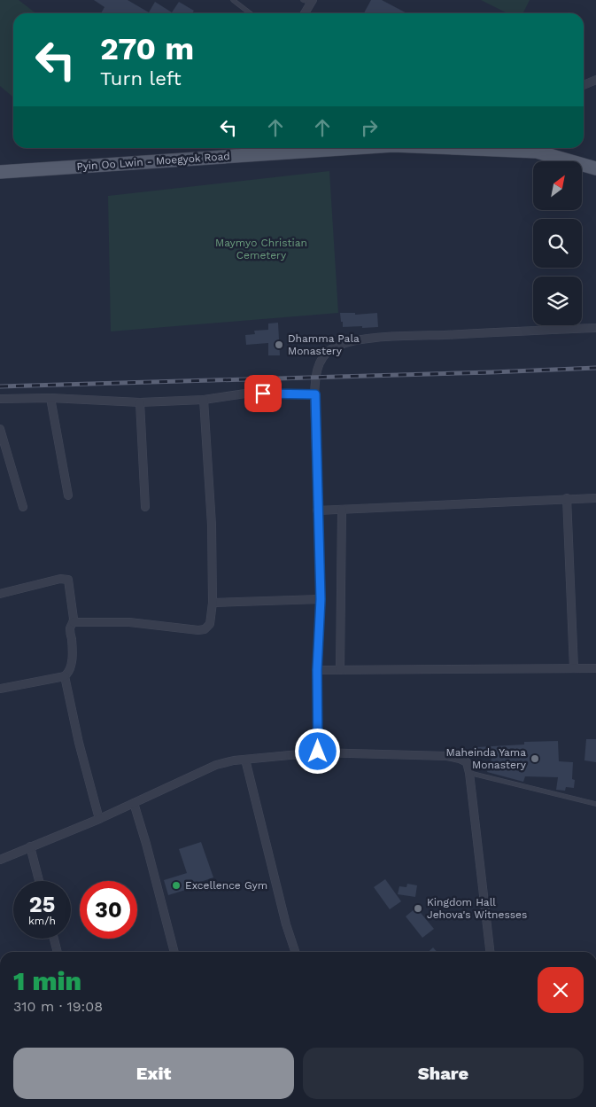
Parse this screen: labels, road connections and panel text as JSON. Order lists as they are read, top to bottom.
{
  "streets": {
    "main road": ["Pyin Oo Lwin - Moegyok Road"]
  },
  "parks": ["Maymyo Christian Cemetery"],
  "places": [
    "Dhamma Pala Monastery",
    "Maheinda Yama Monastery",
    "Excellence Gym",
    "Kingdom Hall Jehova's Witnesses"
  ],
  "north": "top right",
  "page": {
    "turn": ["270 m", "Turn left"],
    "speed": "25 km/h",
    "limit": "30",
    "heading": ["1 min", "310 m · 19:08"],
    "buttons": ["Exit", "Share"]
  }
}
